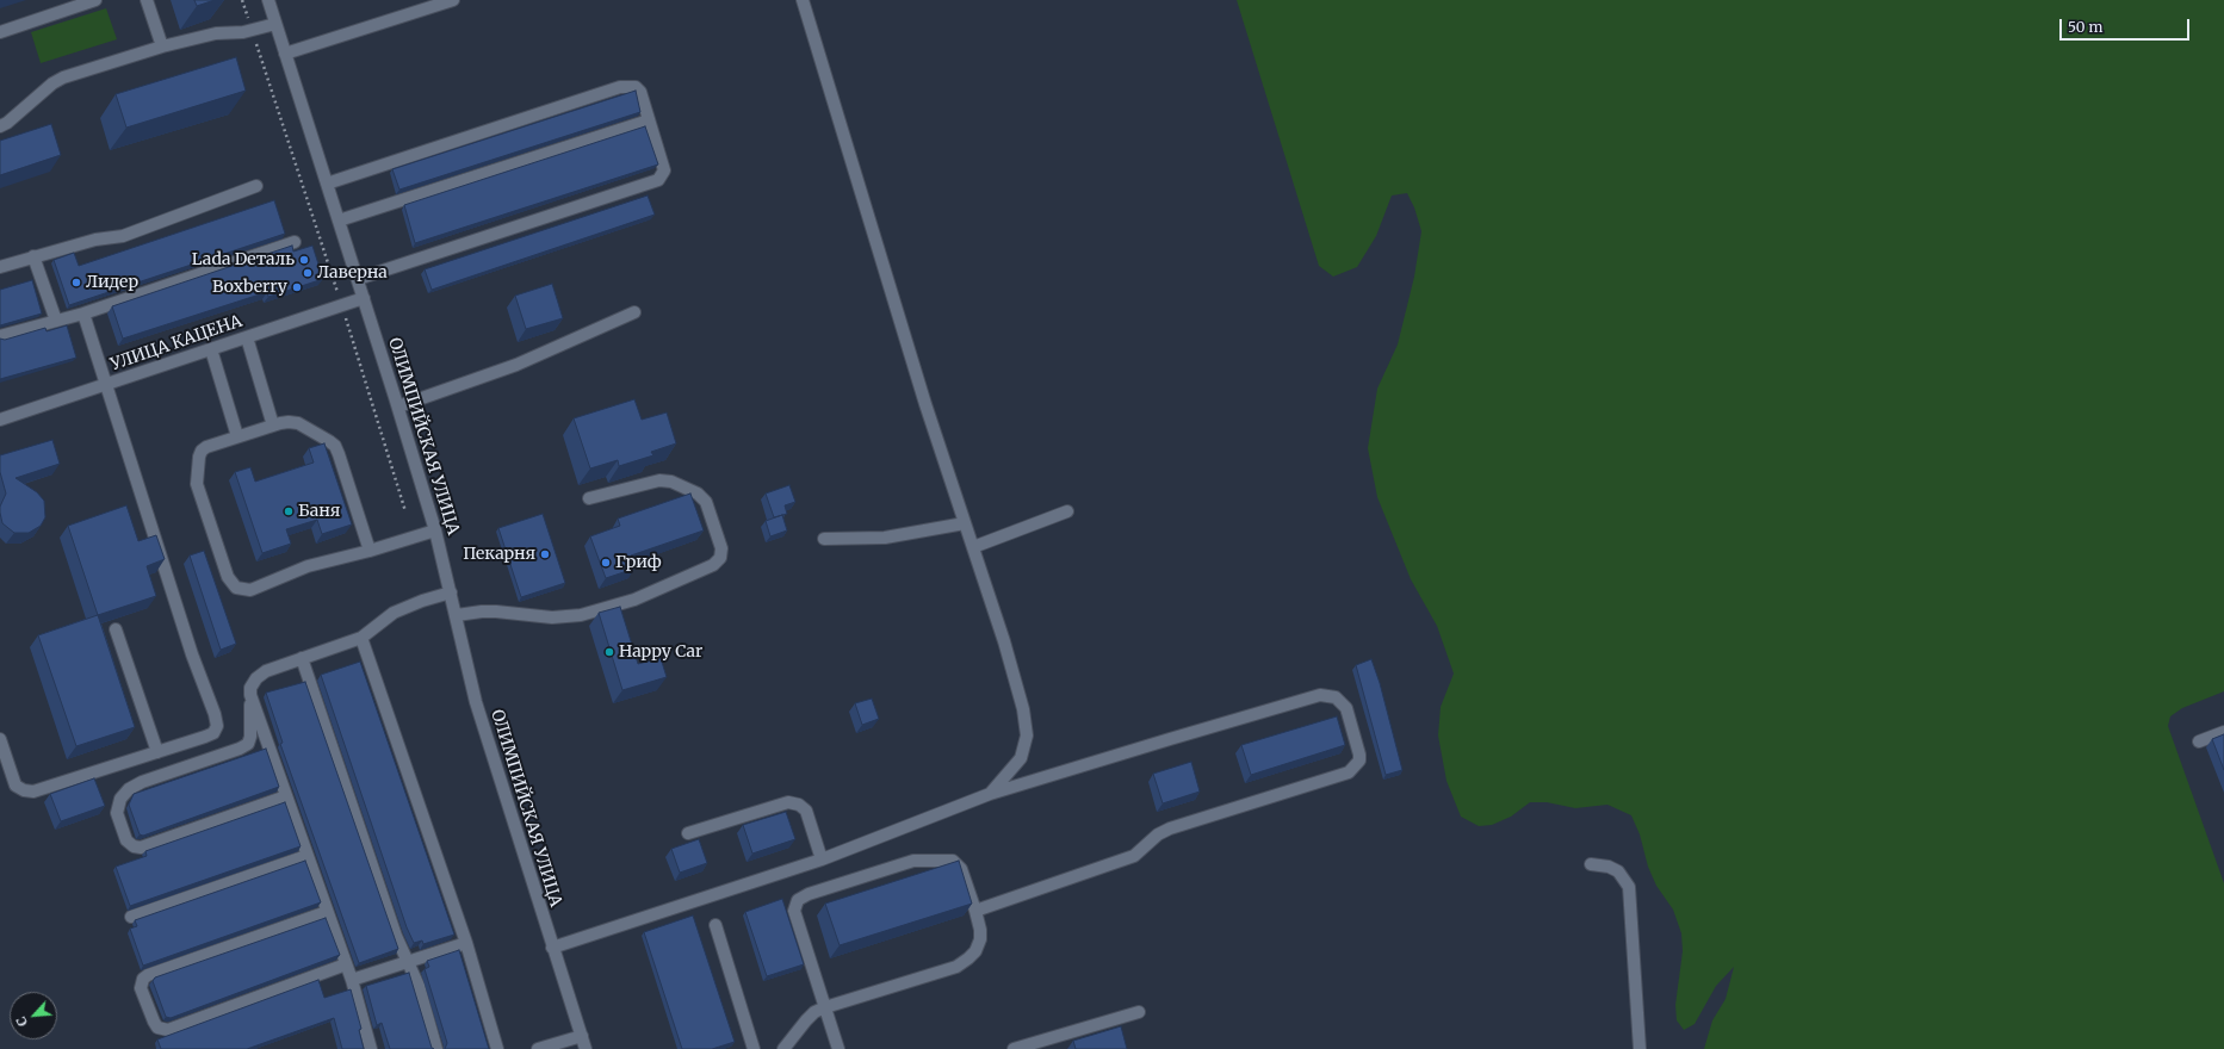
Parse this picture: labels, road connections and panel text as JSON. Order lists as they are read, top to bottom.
{
  "streets": {
    "street": ["УЛИЦА КАЦЕНА", "ОЛИМПИЙСКАЯ УЛИЦА"]
  },
  "crossings": [
    ["УЛИЦА КАЦЕНА", "ОЛИМПИЙСКАЯ УЛИЦА"]
  ],
  "places": [
    "Lada Dеталь",
    "Лаверна",
    "Лидер",
    "Boxberry",
    "Баня",
    "Пекарня",
    "Гриф",
    "Happy Car"
  ],
  "scale_bar": "50 m",
  "north": "bottom left"
}
